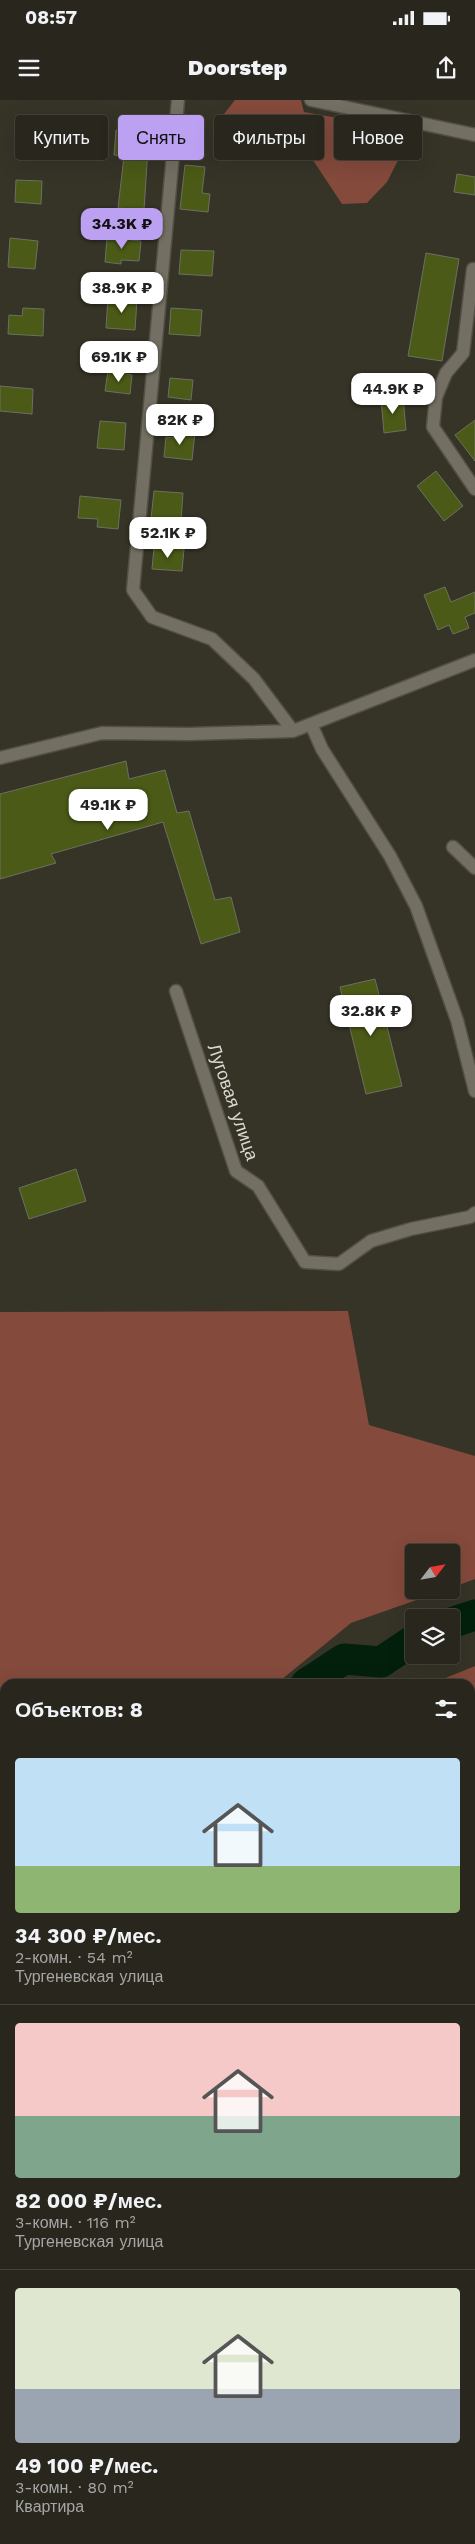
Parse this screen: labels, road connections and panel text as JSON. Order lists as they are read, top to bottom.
{
  "streets": {
    "street": ["Луговая улица"]
  },
  "north": "top right",
  "page": {
    "status": "08:57",
    "header": "Doorstep",
    "chip": [
      "Купить",
      "Снять",
      "Фильтры",
      "Новое"
    ],
    "price": [
      "34.3K ₽",
      "38.9K ₽",
      "69.1K ₽",
      "44.9K ₽",
      "82K ₽",
      "52.1K ₽",
      "49.1K ₽",
      "32.8K ₽"
    ],
    "heading": "Объектов: 8",
    "list": [
      {
        "name": "34 300 ₽/мес.",
        "note": "2-комн. · 54 m² · Тургеневская улица"
      },
      {
        "name": "82 000 ₽/мес.",
        "note": "3-комн. · 116 m² · Тургеневская улица"
      },
      {
        "name": "49 100 ₽/мес.",
        "note": "3-комн. · 80 m² · Квартира"
      }
    ]
  }
}
